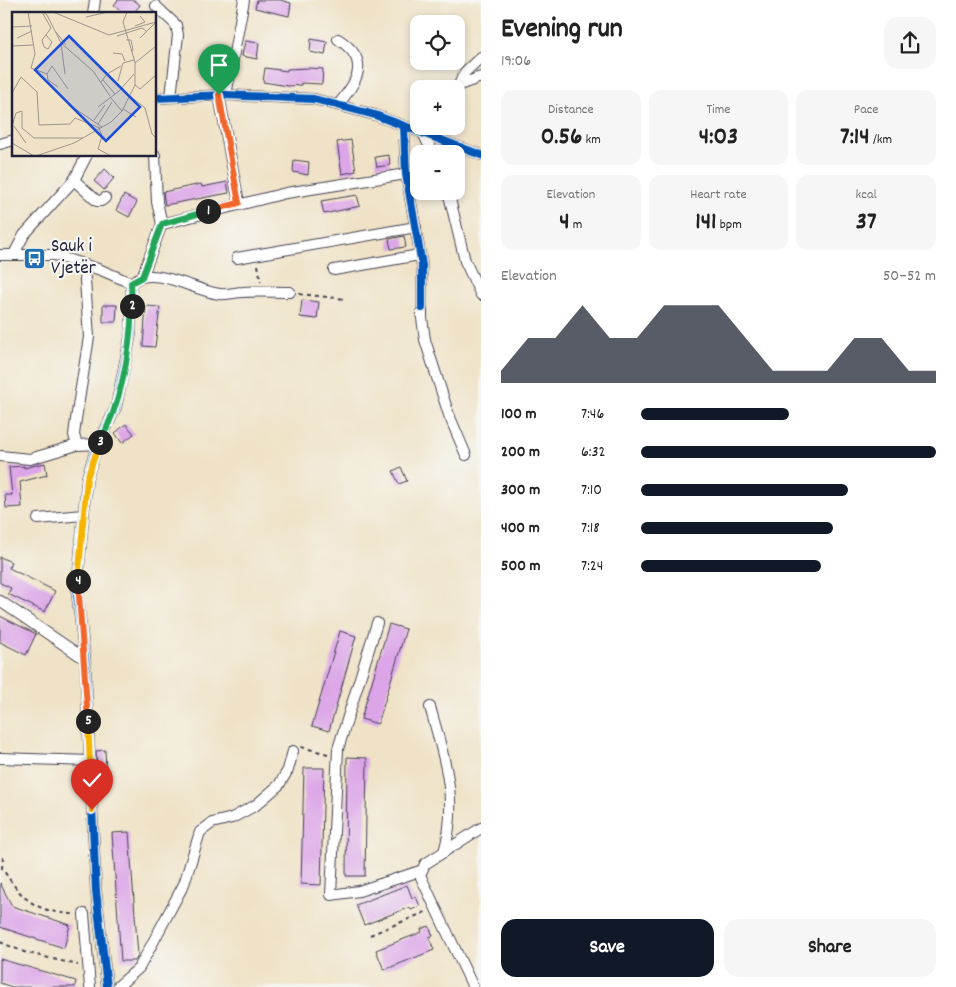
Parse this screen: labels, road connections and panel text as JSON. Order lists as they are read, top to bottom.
{
  "places": {
    "bus stop": ["Sauk i Vjetër"]
  },
  "page": {
    "heading": ["Evening run", "19:06"],
    "map_buttons": ["+", "−"],
    "stats": [
      ["Distance", "0.56 km"],
      ["Time", "4:03"],
      ["Pace", "7:14 /km"],
      ["Elevation", "4 m"],
      ["Heart rate", "141 bpm"],
      ["kcal", "37"]
    ],
    "pins": [
      "1",
      "2",
      "3",
      "4",
      "5"
    ],
    "chart": ["Elevation", "50–52 m"],
    "list": [
      {
        "name": "100 m",
        "note": "7:46"
      },
      {
        "name": "200 m",
        "note": "6:32"
      },
      {
        "name": "300 m",
        "note": "7:10"
      },
      {
        "name": "400 m",
        "note": "7:18"
      },
      {
        "name": "500 m",
        "note": "7:24"
      }
    ],
    "buttons": ["Save", "Share"]
  }
}
